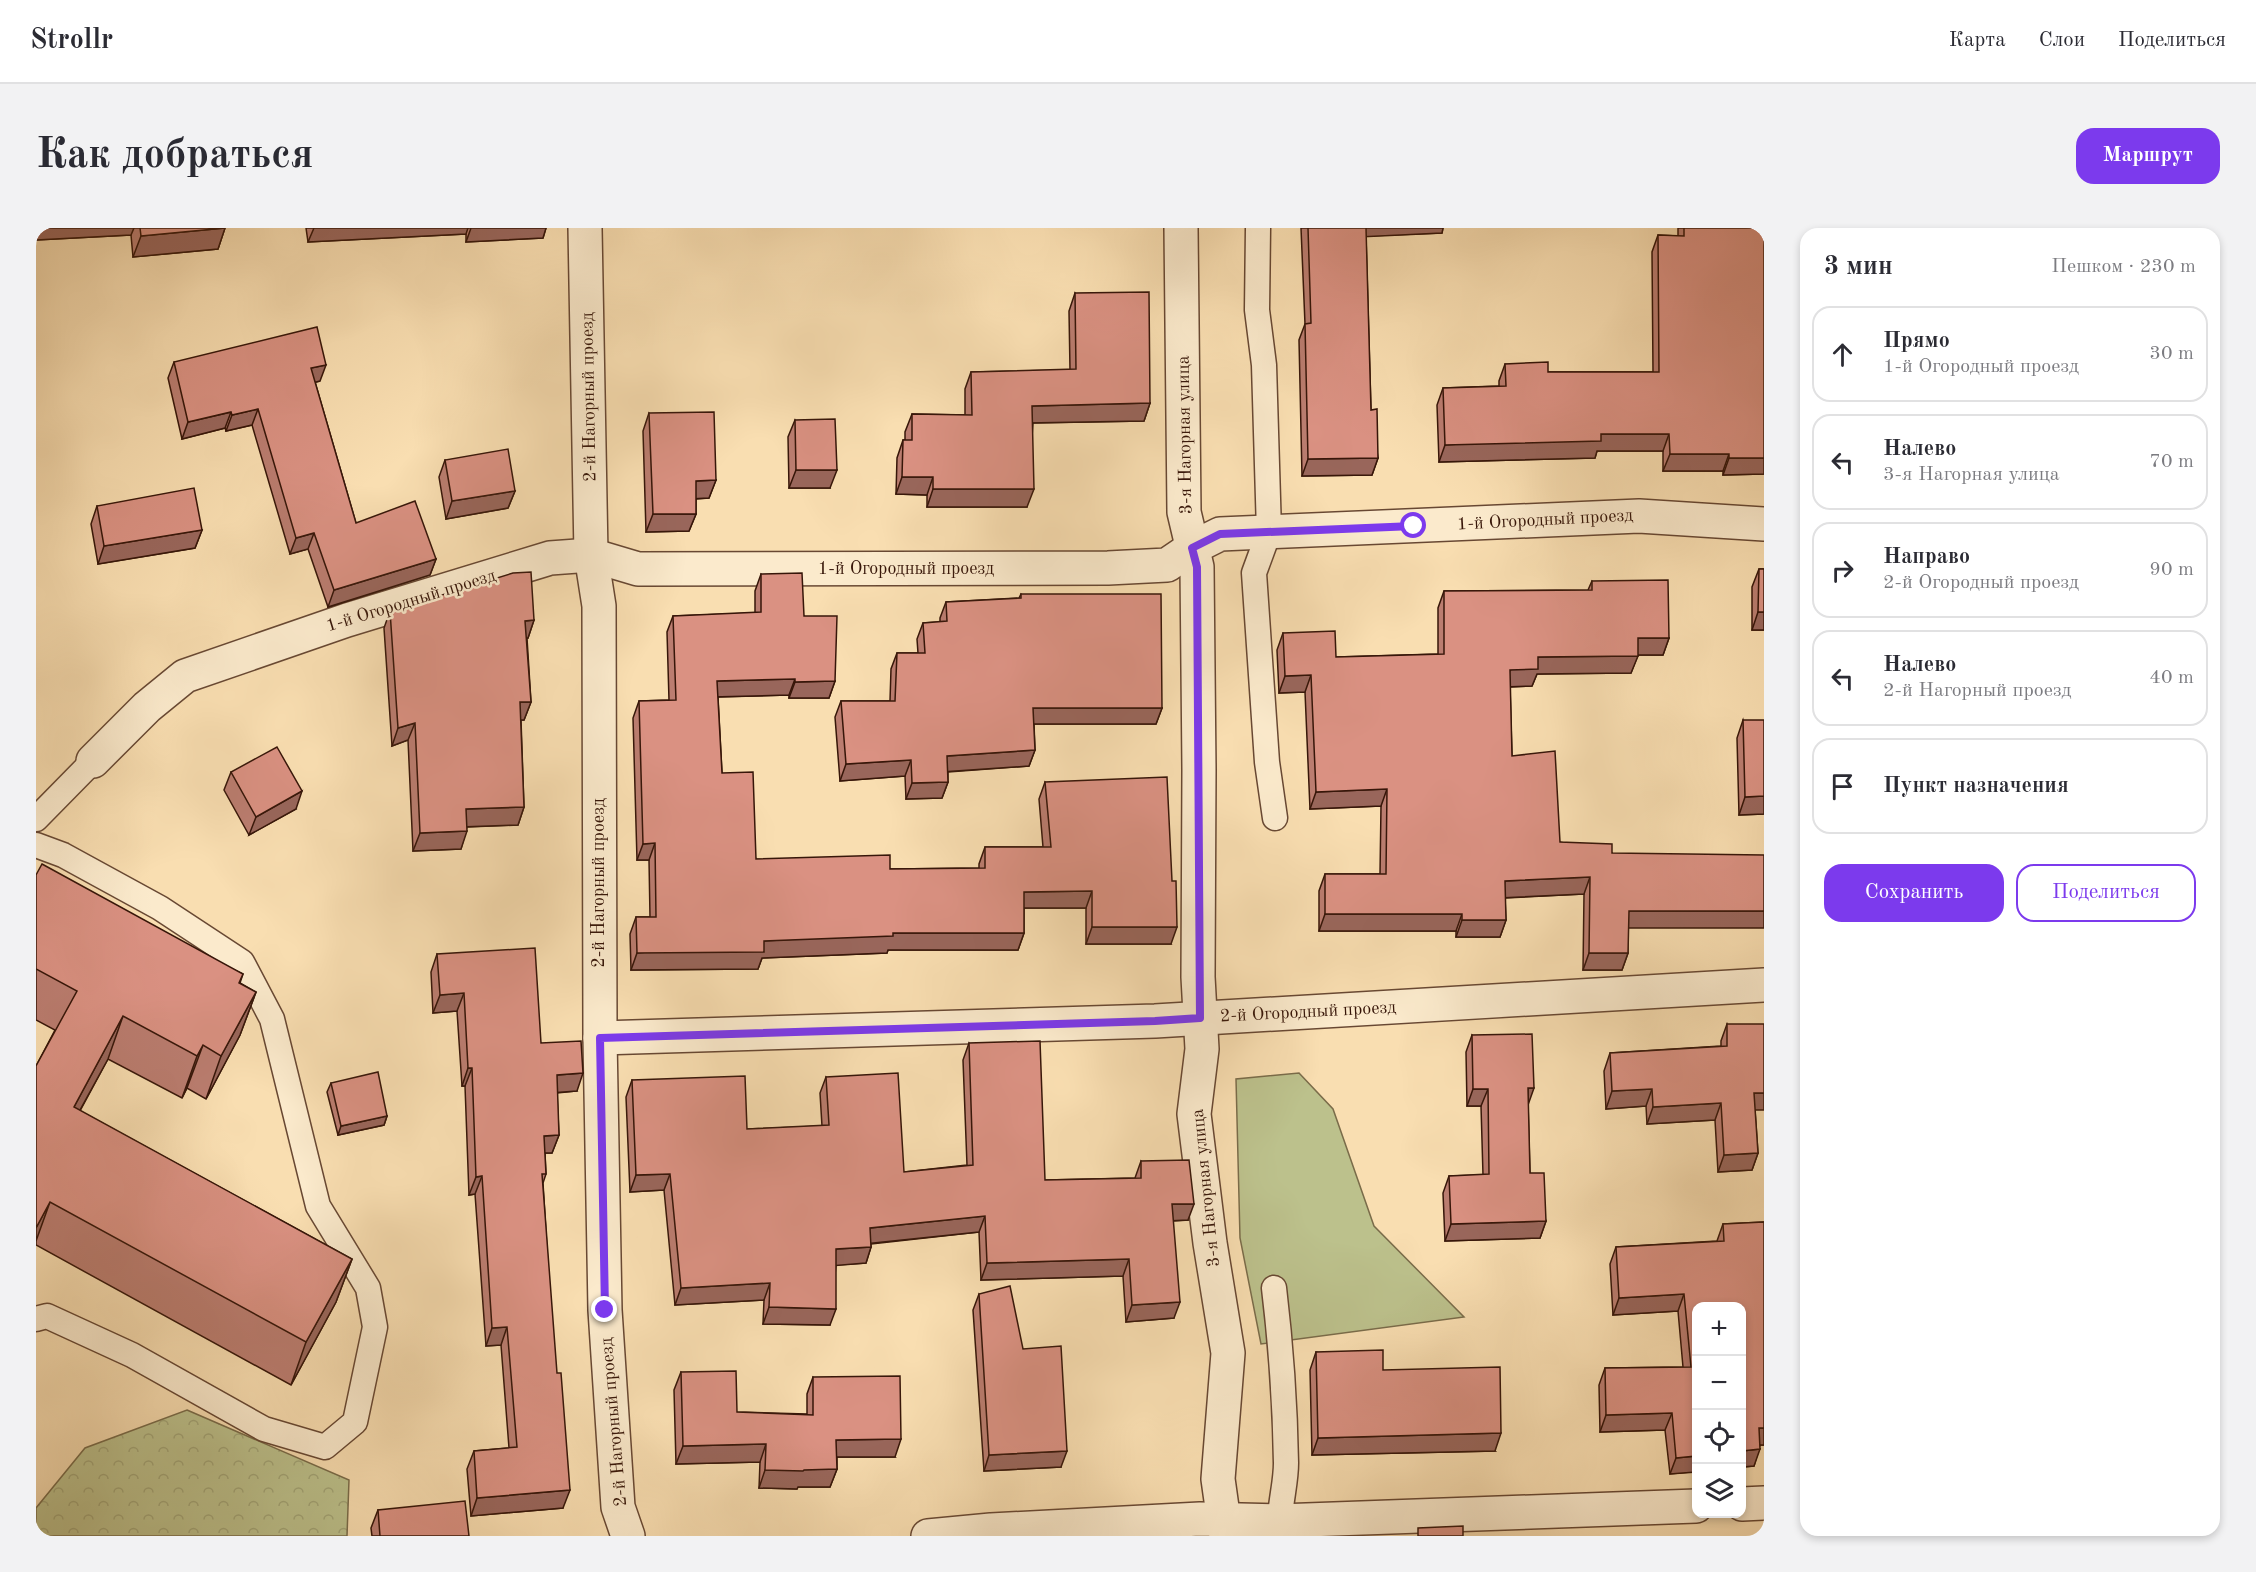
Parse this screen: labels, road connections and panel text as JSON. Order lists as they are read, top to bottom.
{
  "streets": {
    "street": [
      "2-й Нагорный проезд",
      "3-я Нагорная улица",
      "1-й Огородный проезд",
      "2-й Огородный проезд"
    ]
  },
  "crossings": [
    ["2-й Нагорный проезд", "1-й Огородный проезд"],
    ["2-й Нагорный проезд", "2-й Огородный проезд"],
    ["3-я Нагорная улица", "1-й Огородный проезд"],
    ["3-я Нагорная улица", "2-й Огородный проезд"]
  ],
  "page": {
    "header": "Strollr",
    "nav": ["Карта", "Слои", "Поделиться"],
    "buttons": [
      "Маршрут",
      ["Сохранить", "Поделиться"]
    ],
    "title": "Как добраться",
    "heading": ["3 мин", "Пешком · 230 m"],
    "list": [
      ["Прямо", "1-й Огородный проезд", "30 m"],
      ["Налево", "3-я Нагорная улица", "70 m"],
      ["Направо", "2-й Огородный проезд", "90 m"],
      ["Налево", "2-й Нагорный проезд", "40 m"],
      "Пункт назначения"
    ],
    "map_buttons": ["+", "−"]
  }
}
